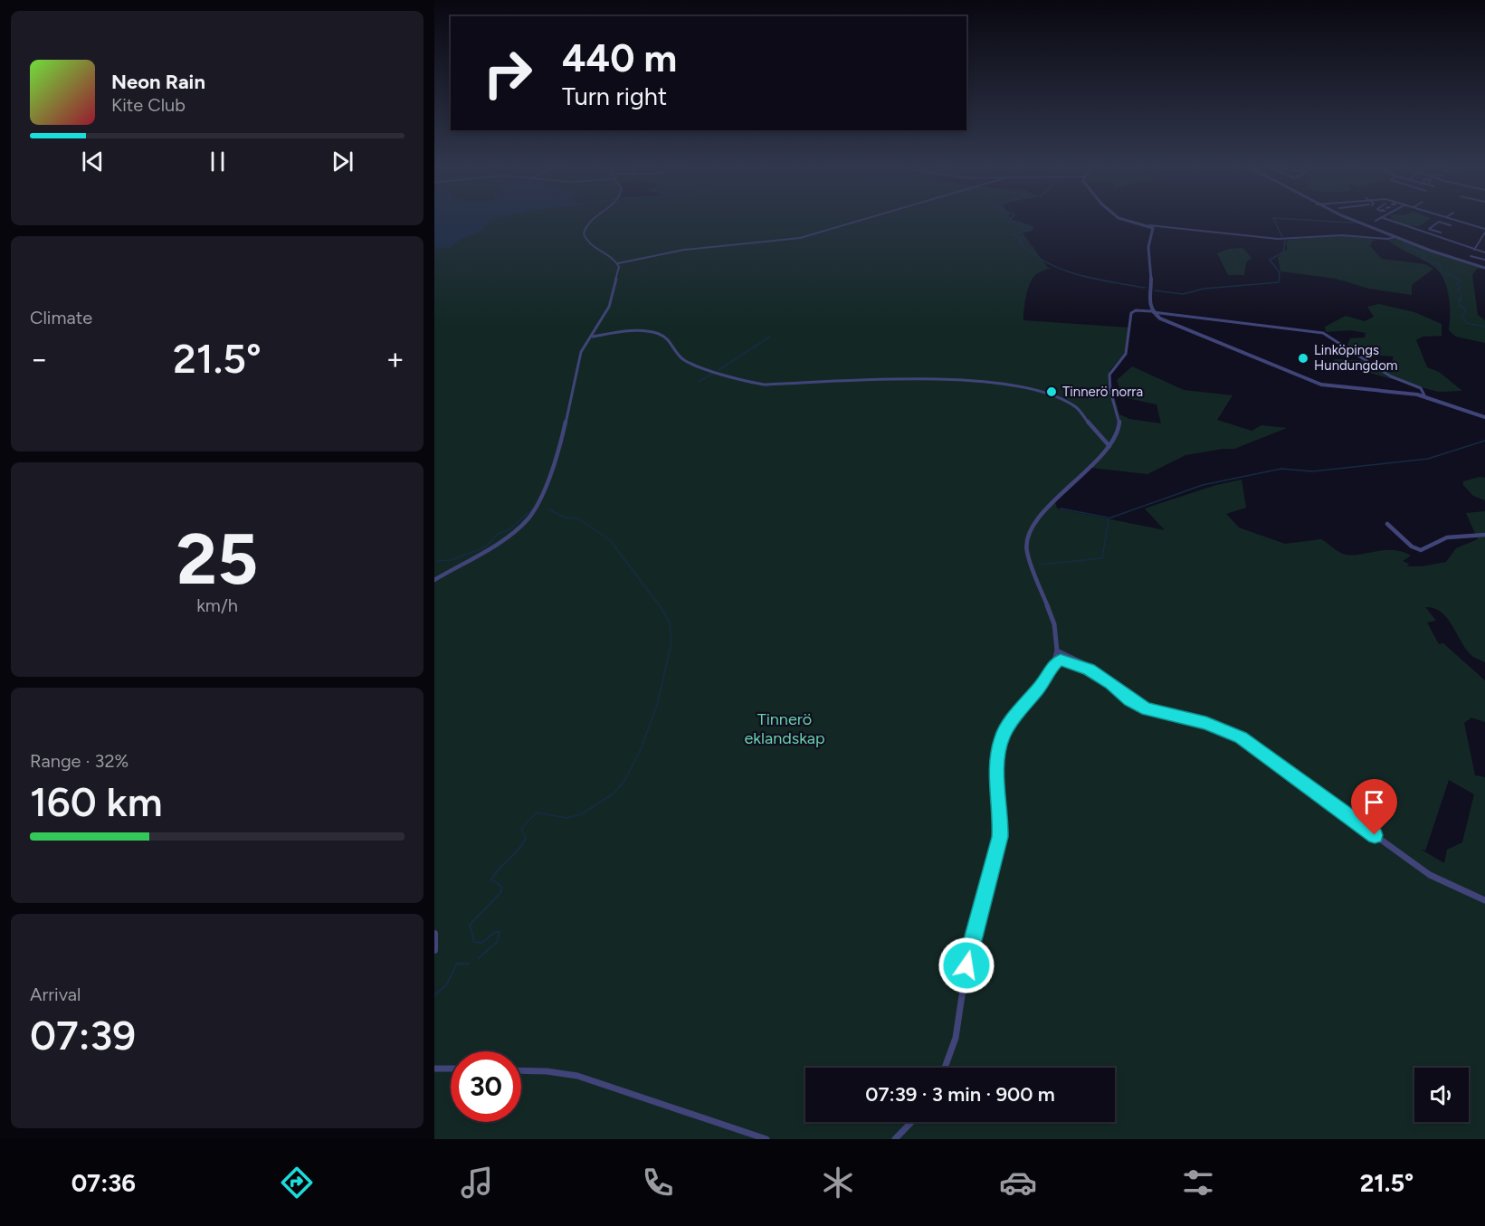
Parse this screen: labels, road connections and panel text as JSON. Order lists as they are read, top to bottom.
{
  "parks": ["Tinnerö eklandskap"],
  "places": ["Linköpings Hundungdom", "Tinnerö norra"],
  "page": {
    "turn": ["440 m", "Turn right"],
    "song": ["Neon Rain", "Kite Club"],
    "tile": [
      "Climate",
      ["25", "km/h"],
      ["Range · 32%", "160 km"],
      ["Arrival", "07:39"]
    ],
    "heat": ["−", "21.5°", "+"],
    "limit": "30",
    "trip": "07:39 · 3 min · 900 m",
    "tabs": ["07:36", "21.5°"]
  }
}
